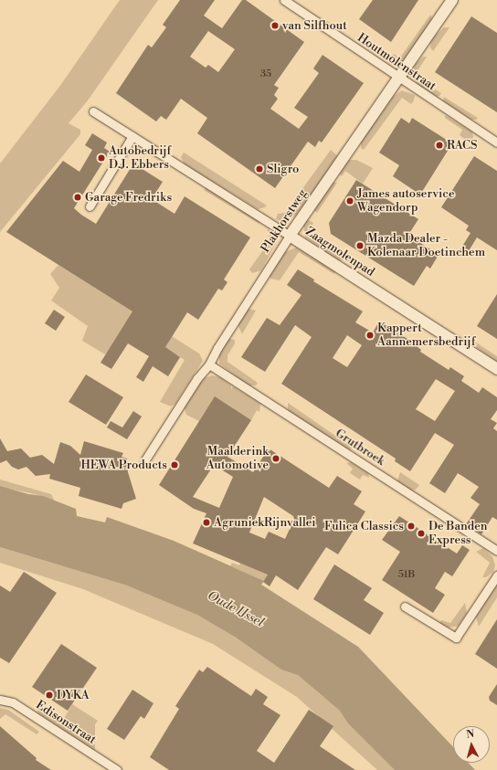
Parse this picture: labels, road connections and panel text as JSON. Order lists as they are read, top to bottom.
{
  "streets": {
    "street": [
      "Houtmolenstraat",
      "Plakhorstweg",
      "Zaagmolenpad",
      "Grutbroek",
      "Edisonstraat"
    ]
  },
  "crossings": [
    ["Houtmolenstraat", "Plakhorstweg"],
    ["Plakhorstweg", "Zaagmolenpad"],
    ["Plakhorstweg", "Grutbroek"]
  ],
  "water": ["Oude IJssel"],
  "places": [
    "van Silfhout",
    "RACS",
    "Autobedrijf D.J. Ebbers",
    "Sligro",
    "Garage Fredriks",
    "James autoservice Wagendorp",
    "Mazda Dealer - Kolenaar Doetinchem",
    "Kappert Aannemersbedrijf",
    "Maalderink Automotive",
    "HEWA Products",
    "AgruniekRijnvallei",
    "Fulica Classics",
    "De Banden Express",
    "DYKA"
  ],
  "house_numbers": ["35", "51B"],
  "north": "top"
}
